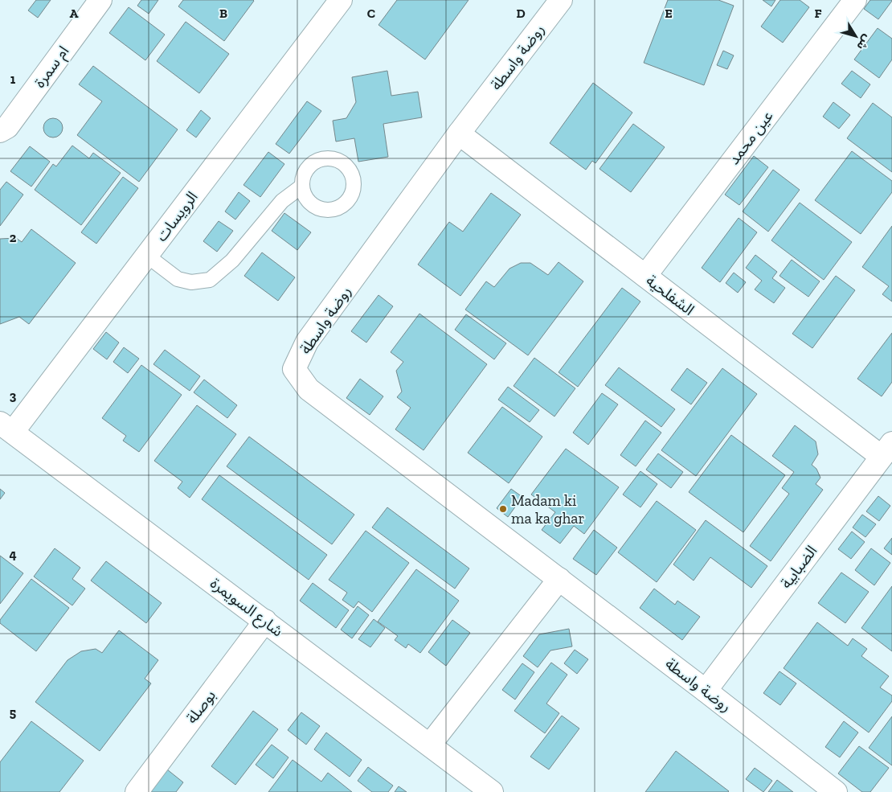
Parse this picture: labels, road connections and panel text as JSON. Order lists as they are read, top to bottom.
{
  "streets": {
    "street": [
      "روضة واسطة",
      "ام سمرة",
      "عين محمد",
      "الرويسات",
      "الشفلحية",
      "الضبابية",
      "شارع السويمرة",
      "بوصلة"
    ]
  },
  "crossings": [
    ["روضة واسطة", "الشفلحية"],
    ["روضة واسطة", "الضبابية"],
    ["عين محمد", "الشفلحية"],
    ["الرويسات", "شارع السويمرة"],
    ["الشفلحية", "الضبابية"],
    ["شارع السويمرة", "بوصلة"]
  ],
  "places": ["Madam ki ma ka ghar"],
  "north": "bottom right",
  "grid": {
    "columns": [
      "A",
      "B",
      "C",
      "D",
      "E",
      "F"
    ],
    "rows": [
      "1",
      "2",
      "3",
      "4",
      "5"
    ]
  }
}
